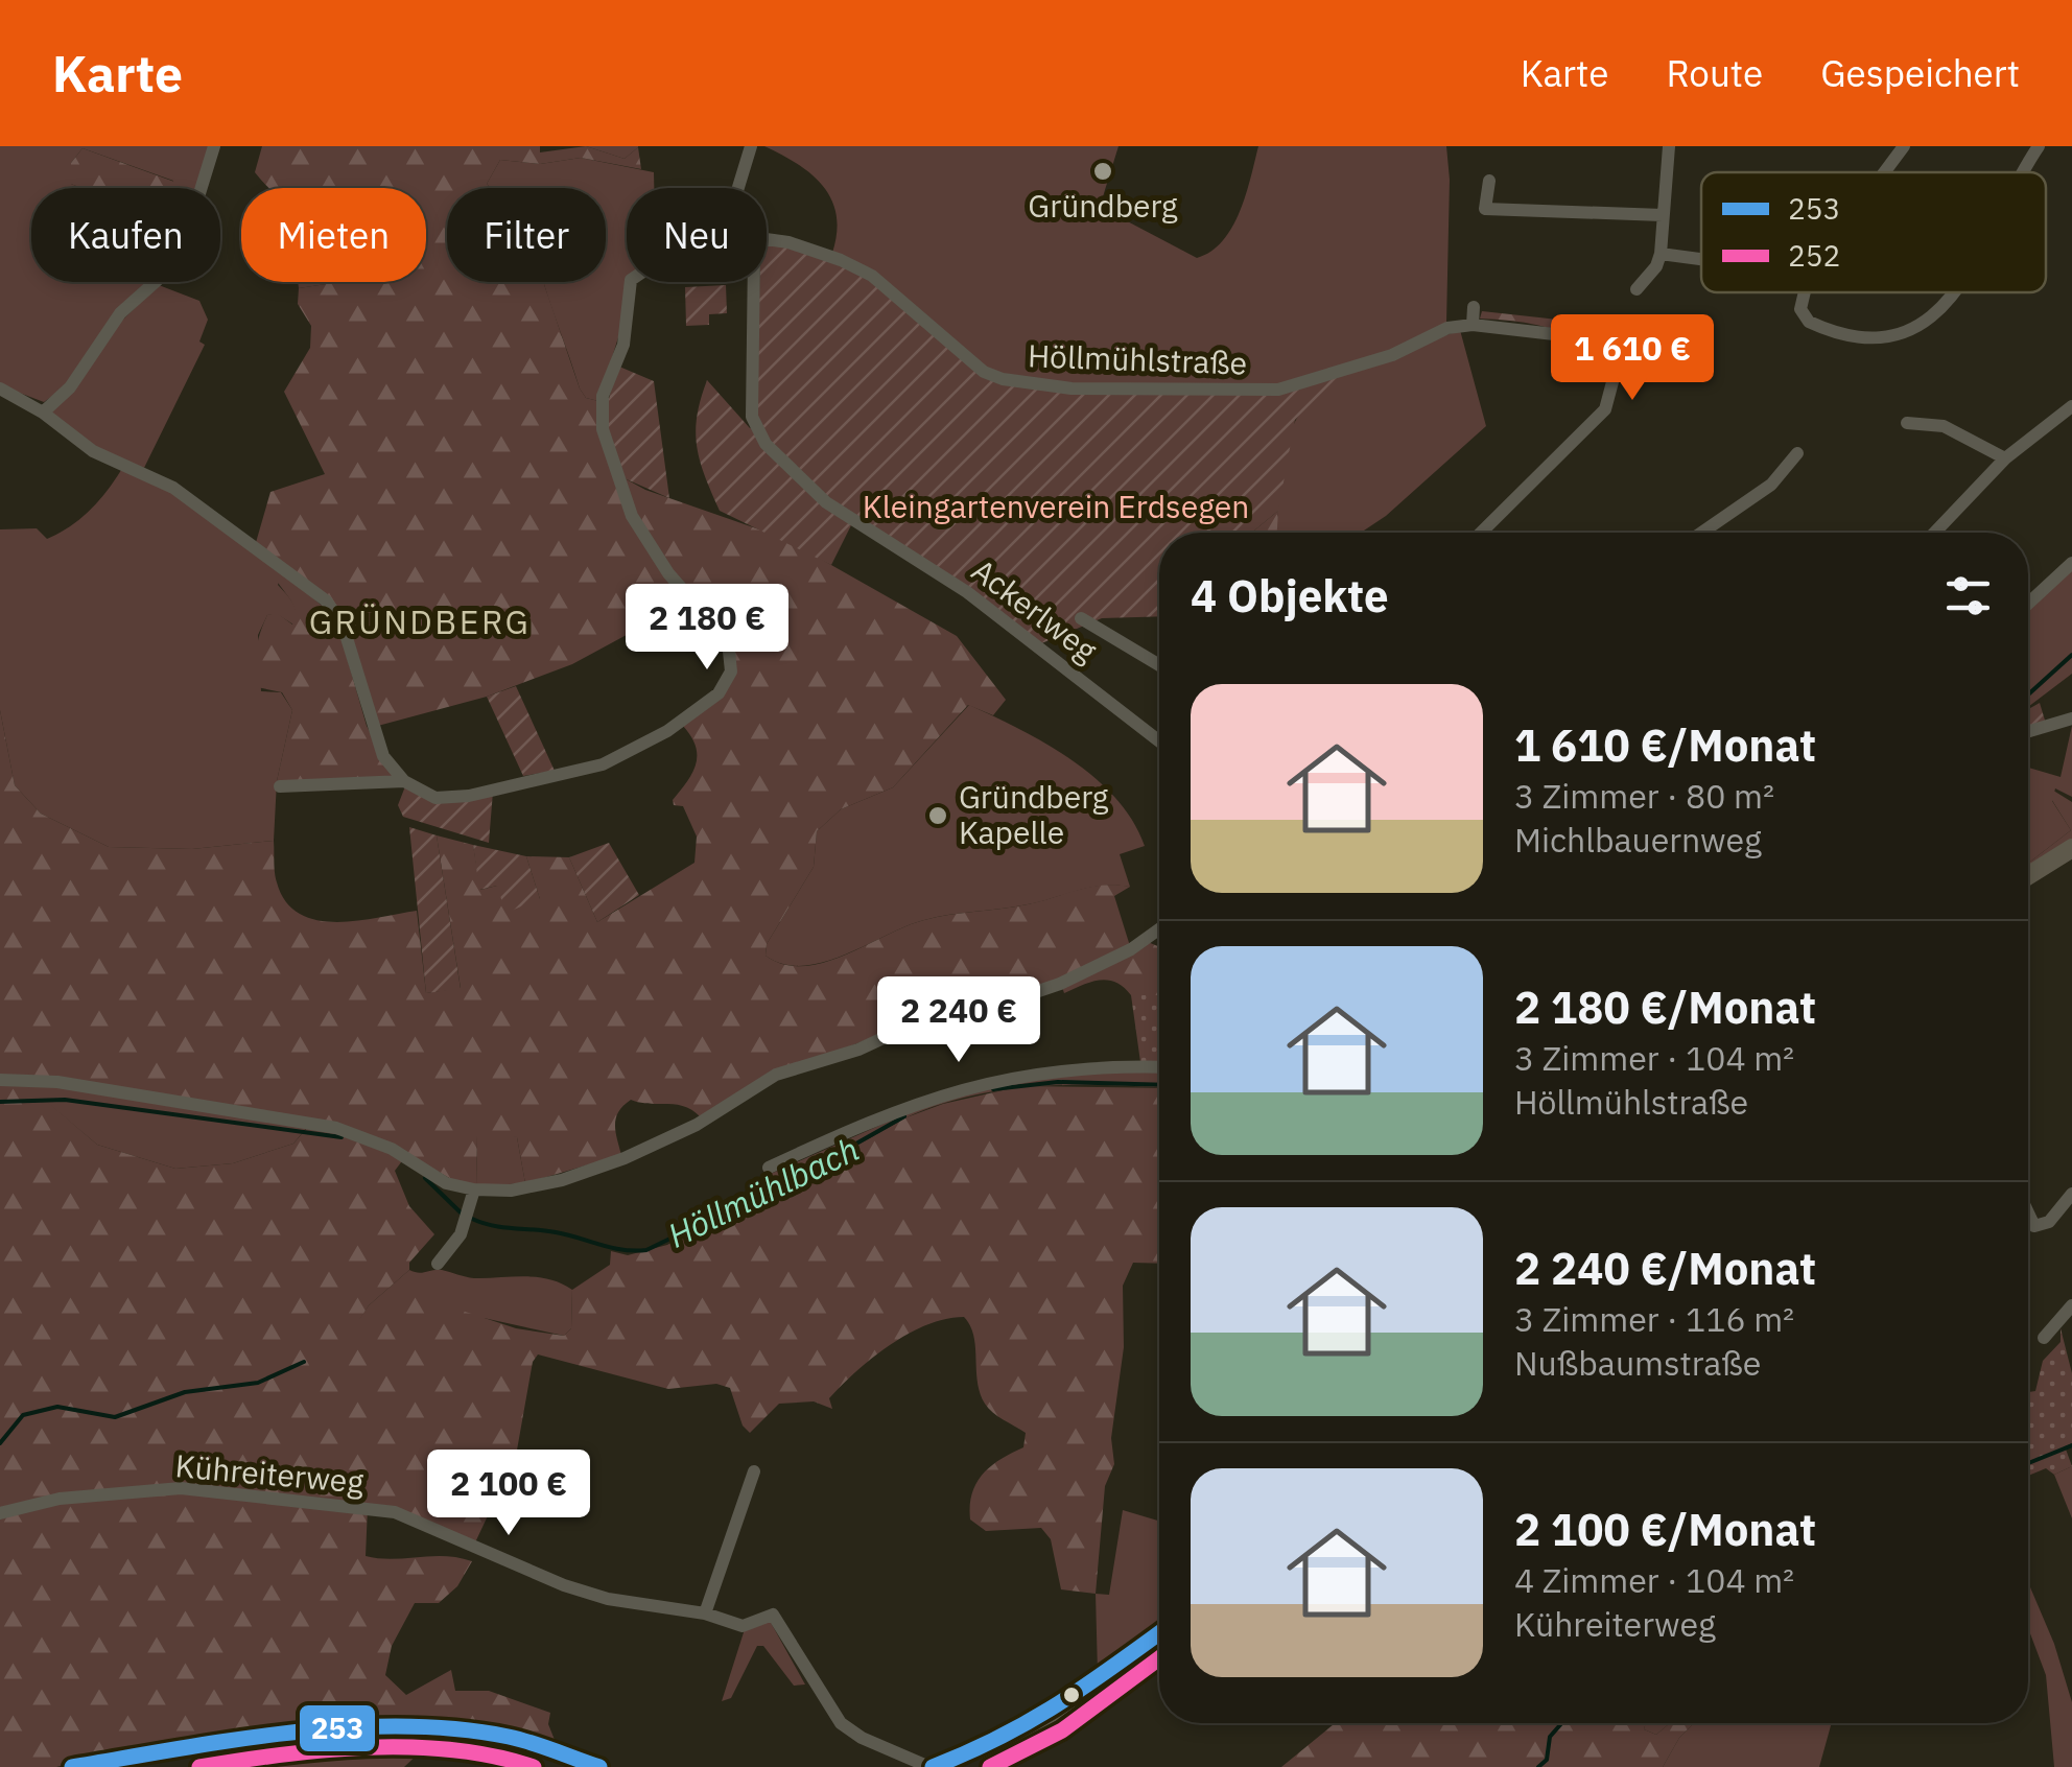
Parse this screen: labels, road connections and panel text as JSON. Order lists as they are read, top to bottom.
{
  "streets": {
    "street": ["Höllmühlstraße", "Ackerlweg", "Kühreiterweg"]
  },
  "districts": ["GRÜNDBERG"],
  "water": ["Höllmühlbach"],
  "parks": ["Kleingartenverein Erdsegen"],
  "places": ["Gründberg", "Gründberg Kapelle"],
  "lines": ["transit line 253", "transit line 252"],
  "legend": ["253", "252"],
  "page": {
    "header": "Karte",
    "nav": ["Karte", "Route", "Gespeichert"],
    "chip": [
      "Kaufen",
      "Mieten",
      "Filter",
      "Neu"
    ],
    "price": [
      "1 610 €",
      "2 180 €",
      "2 240 €",
      "2 100 €"
    ],
    "heading": "4 Objekte",
    "list": [
      {
        "name": "1 610 €/Monat",
        "note": "3 Zimmer · 80 m² · Michlbauernweg"
      },
      {
        "name": "2 180 €/Monat",
        "note": "3 Zimmer · 104 m² · Höllmühlstraße"
      },
      {
        "name": "2 240 €/Monat",
        "note": "3 Zimmer · 116 m² · Nußbaumstraße"
      },
      {
        "name": "2 100 €/Monat",
        "note": "4 Zimmer · 104 m² · Kühreiterweg"
      }
    ]
  }
}
